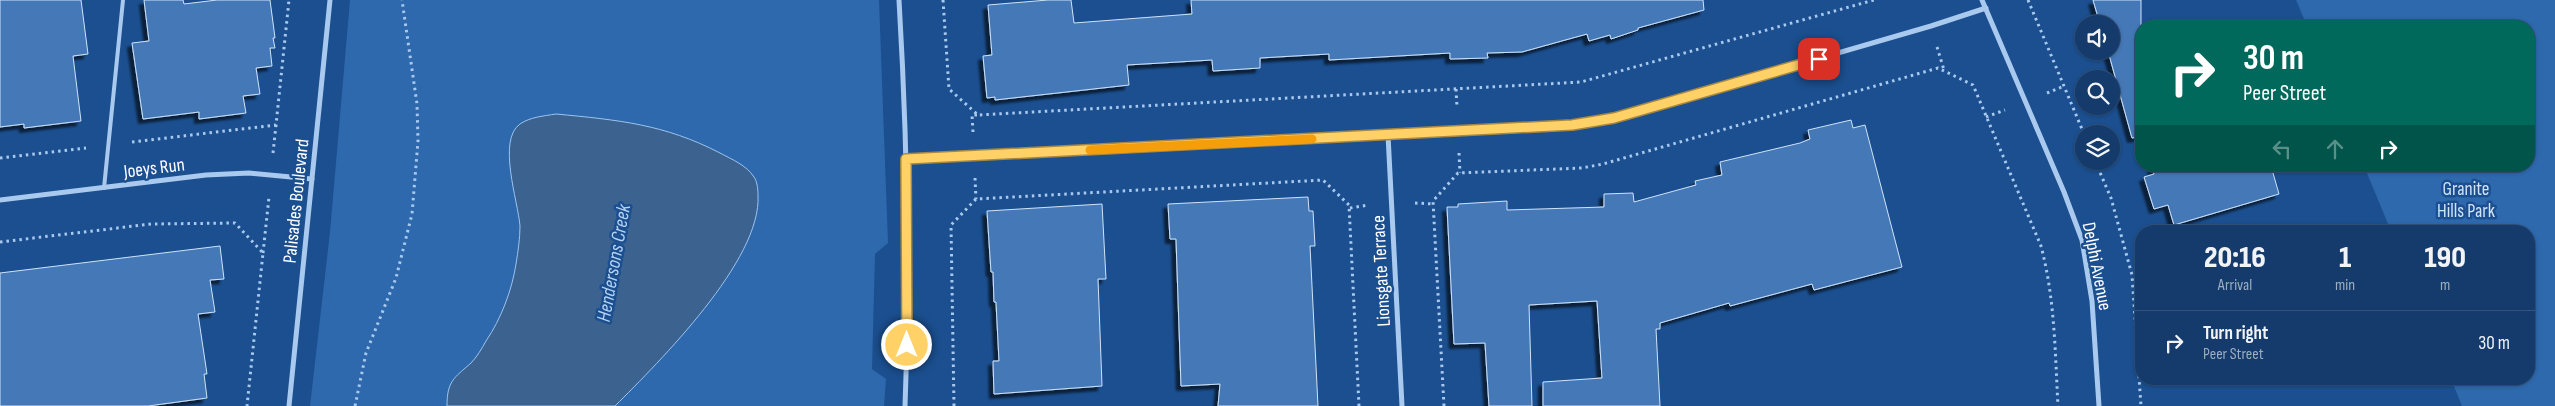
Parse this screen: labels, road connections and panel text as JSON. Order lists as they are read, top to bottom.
{
  "streets": {
    "street": [
      "Joeys Run",
      "Palisades Boulevard",
      "Delphi Avenue",
      "Lionsgate Terrace"
    ]
  },
  "crossings": [
    ["Joeys Run", "Palisades Boulevard"]
  ],
  "water": ["Hendersons Creek"],
  "parks": ["Granite Hills Park"],
  "page": {
    "turn": ["30 m", "Peer Street"],
    "eta": [
      "20:16",
      "Arrival",
      "1",
      "min",
      "190",
      "m"
    ],
    "list": [
      {
        "name": "Turn right",
        "note": "Peer Street",
        "value": "30 m"
      }
    ]
  }
}
